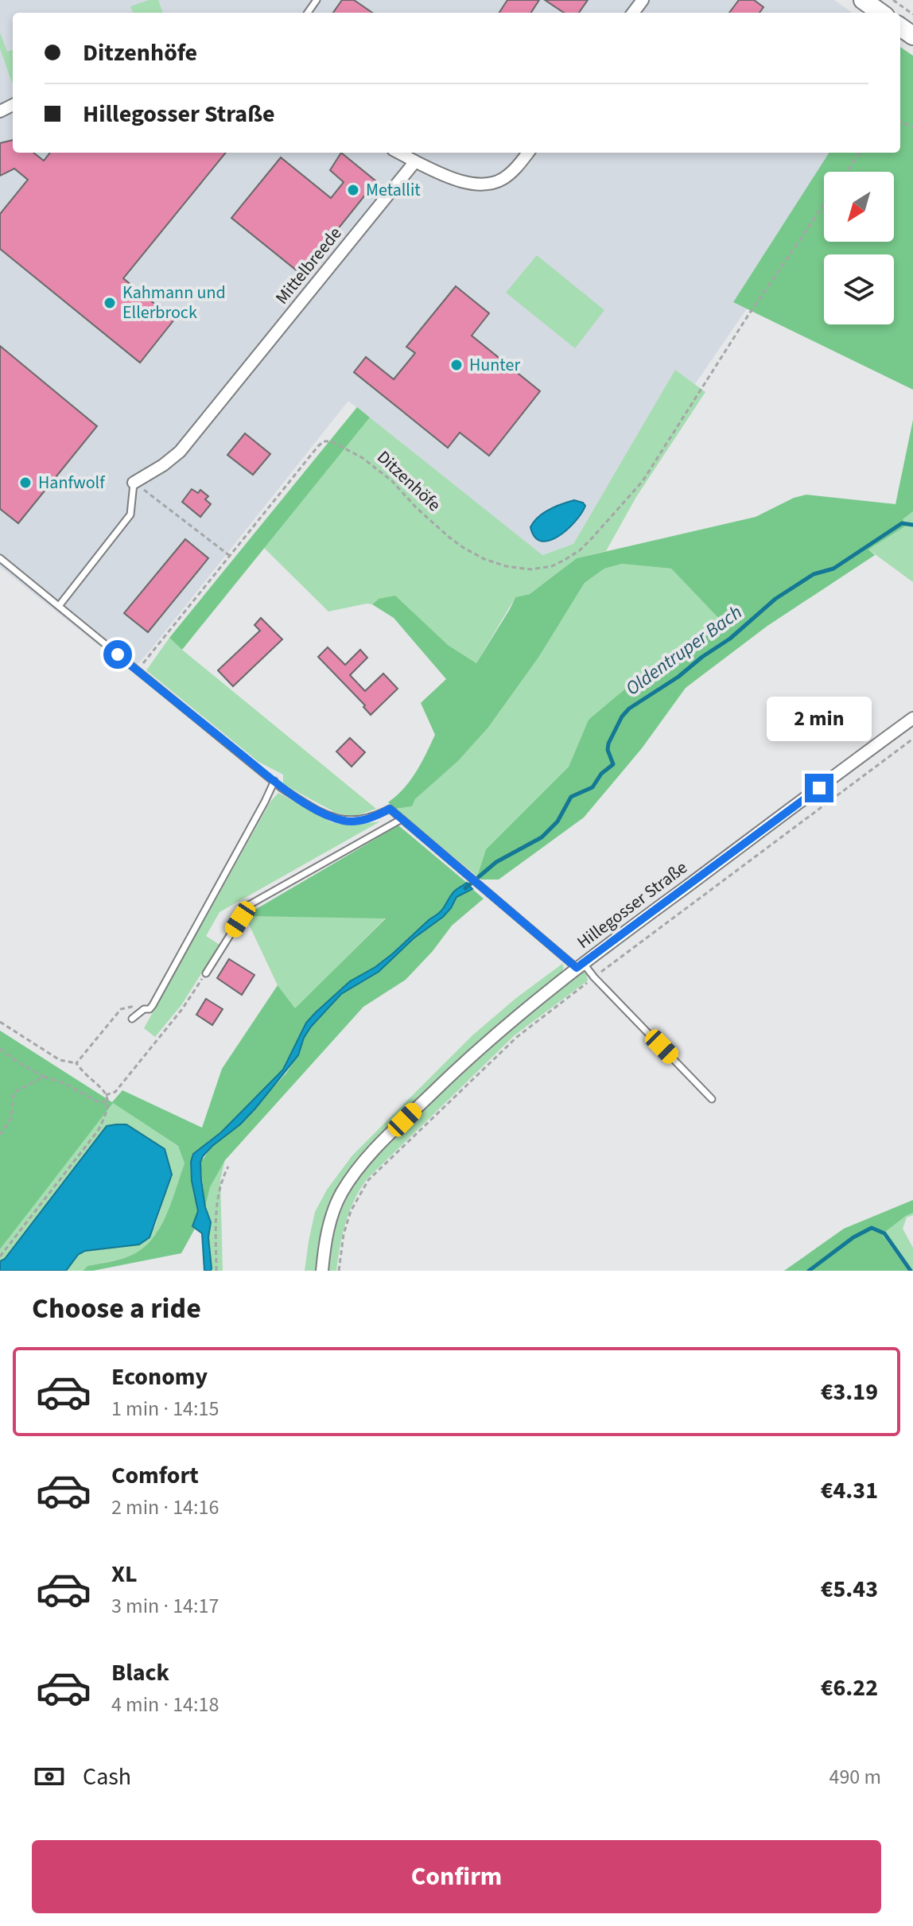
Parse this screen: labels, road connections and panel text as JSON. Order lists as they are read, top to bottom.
{
  "streets": {
    "street": ["Mittelbreede", "Hillegosser Straße"],
    "path": ["Ditzenhöfe"]
  },
  "water": ["Oldentruper Bach"],
  "places": [
    "Metallit",
    "Kahmann und Ellerbrock",
    "Hunter",
    "Hanfwolf"
  ],
  "north": "bottom left",
  "page": {
    "banner": ["Ditzenhöfe", "Hillegosser Straße"],
    "bubble": "2 min",
    "heading": "Choose a ride",
    "list": [
      {
        "name": "Economy",
        "note": "1 min · 14:15",
        "value": "€3.19"
      },
      {
        "name": "Comfort",
        "note": "2 min · 14:16",
        "value": "€4.31"
      },
      {
        "name": "XL",
        "note": "3 min · 14:17",
        "value": "€5.43"
      },
      {
        "name": "Black",
        "note": "4 min · 14:18",
        "value": "€6.22"
      }
    ],
    "pay": ["Cash", "490 m"],
    "buttons": "Confirm"
  }
}
